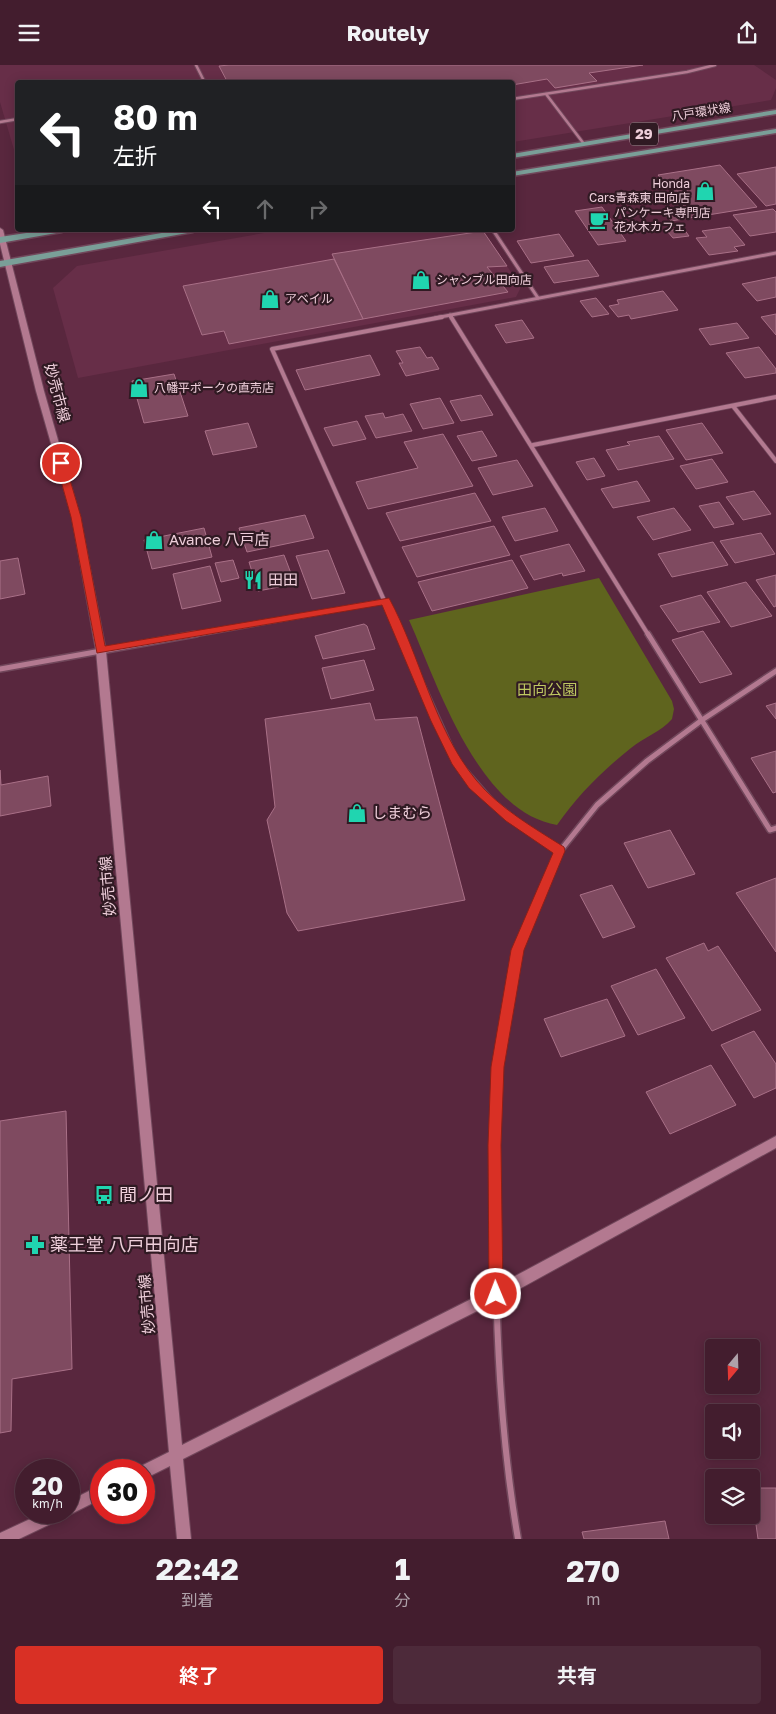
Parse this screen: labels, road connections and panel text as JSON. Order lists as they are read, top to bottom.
{
  "streets": {
    "main road": ["八戸環状線", "29", "妙売市線"]
  },
  "parks": ["田向公園"],
  "places": {
    "shop": [
      "Honda Cars青森東 田向店",
      "シャンブル田向店",
      "アベイル",
      "八幡平ポークの直売店",
      "Avance 八戸店",
      "しまむら"
    ],
    "cafe": ["パンケーキ専門店 花水木カフェ"],
    "restaurant": ["田田"],
    "bus stop": ["間ノ田"],
    "pharmacy": ["薬王堂 八戸田向店"]
  },
  "north": "bottom",
  "page": {
    "header": "Routely",
    "turn": ["80 m", "左折"],
    "speed": "20 km/h",
    "limit": "30",
    "eta": [
      "22:42",
      "到着",
      "1",
      "分",
      "270",
      "m"
    ],
    "buttons": ["終了", "共有"]
  }
}
